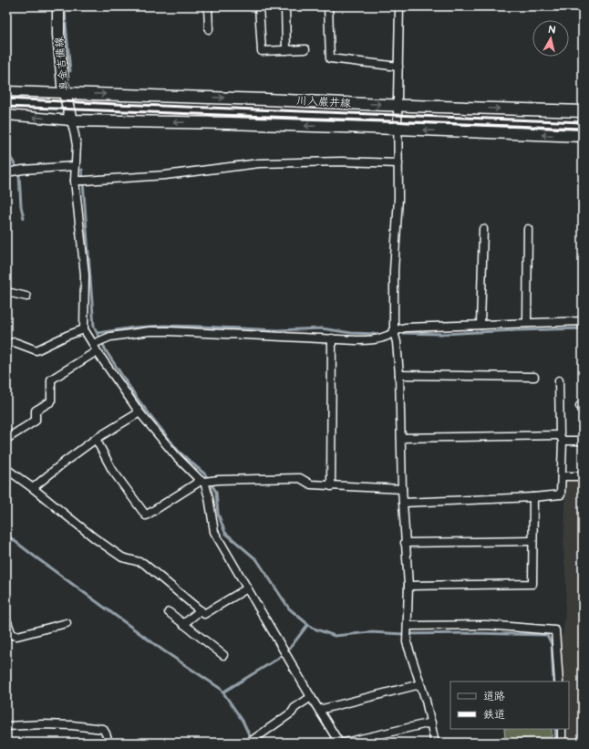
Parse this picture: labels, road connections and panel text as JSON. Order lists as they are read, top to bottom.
{
  "streets": {
    "main road": ["真金吉備線", "川入巌井線"]
  },
  "crossings": [
    ["真金吉備線", "川入巌井線"]
  ],
  "legend": ["道路", "鉄道"],
  "north": "top"
}
